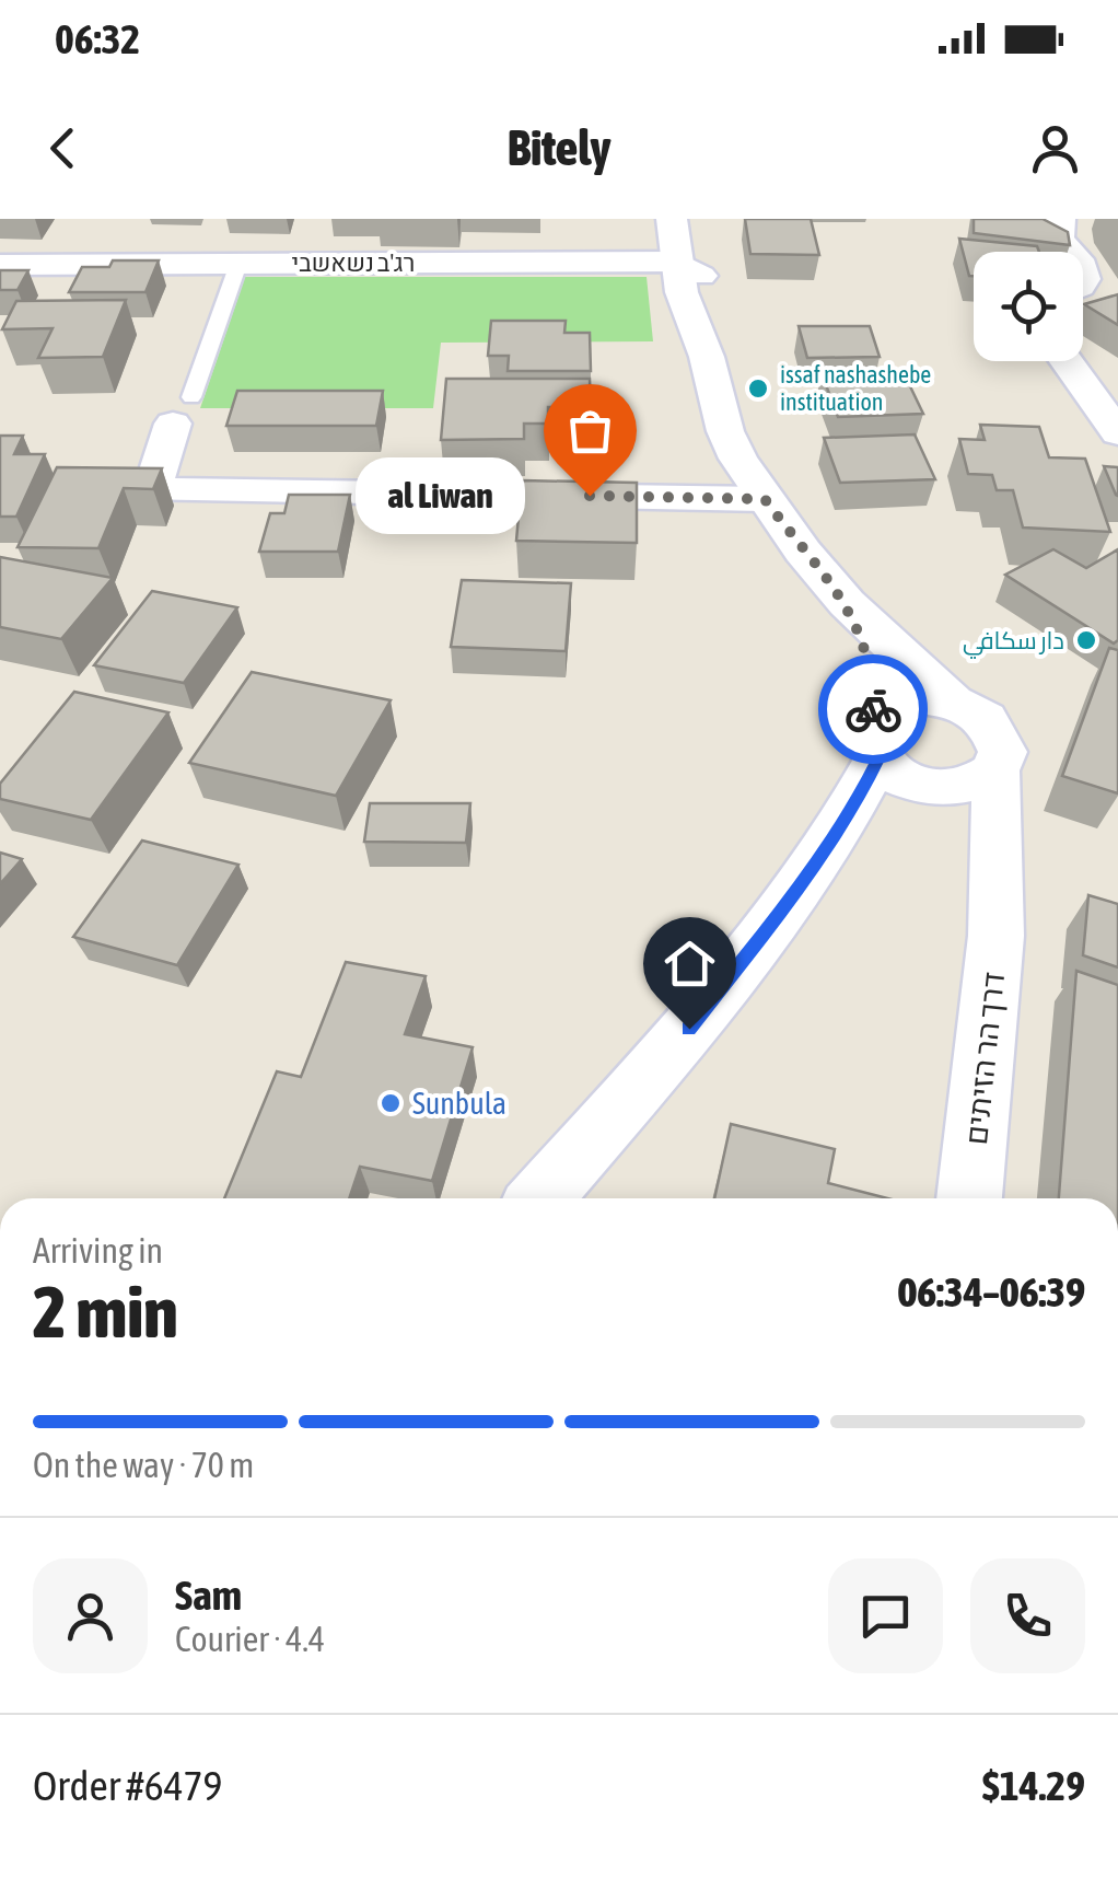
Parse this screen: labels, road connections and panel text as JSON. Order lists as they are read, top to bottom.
{
  "streets": {
    "street": ["רג'ב נשאשבי", "דרך הר הזיתים"]
  },
  "places": [
    "issaf nashashebe instituation",
    "al Liwan",
    "دار سكافي",
    "Sunbula"
  ],
  "page": {
    "status": "06:32",
    "header": "Bitely",
    "bubble": "al Liwan",
    "heading": ["2 min", "Arriving in", "06:34–06:39"],
    "panel": [
      "Sam",
      "Courier · 4.4",
      "Order #6479",
      "$14.29"
    ],
    "bar": "On the way · 70 m"
  }
}
